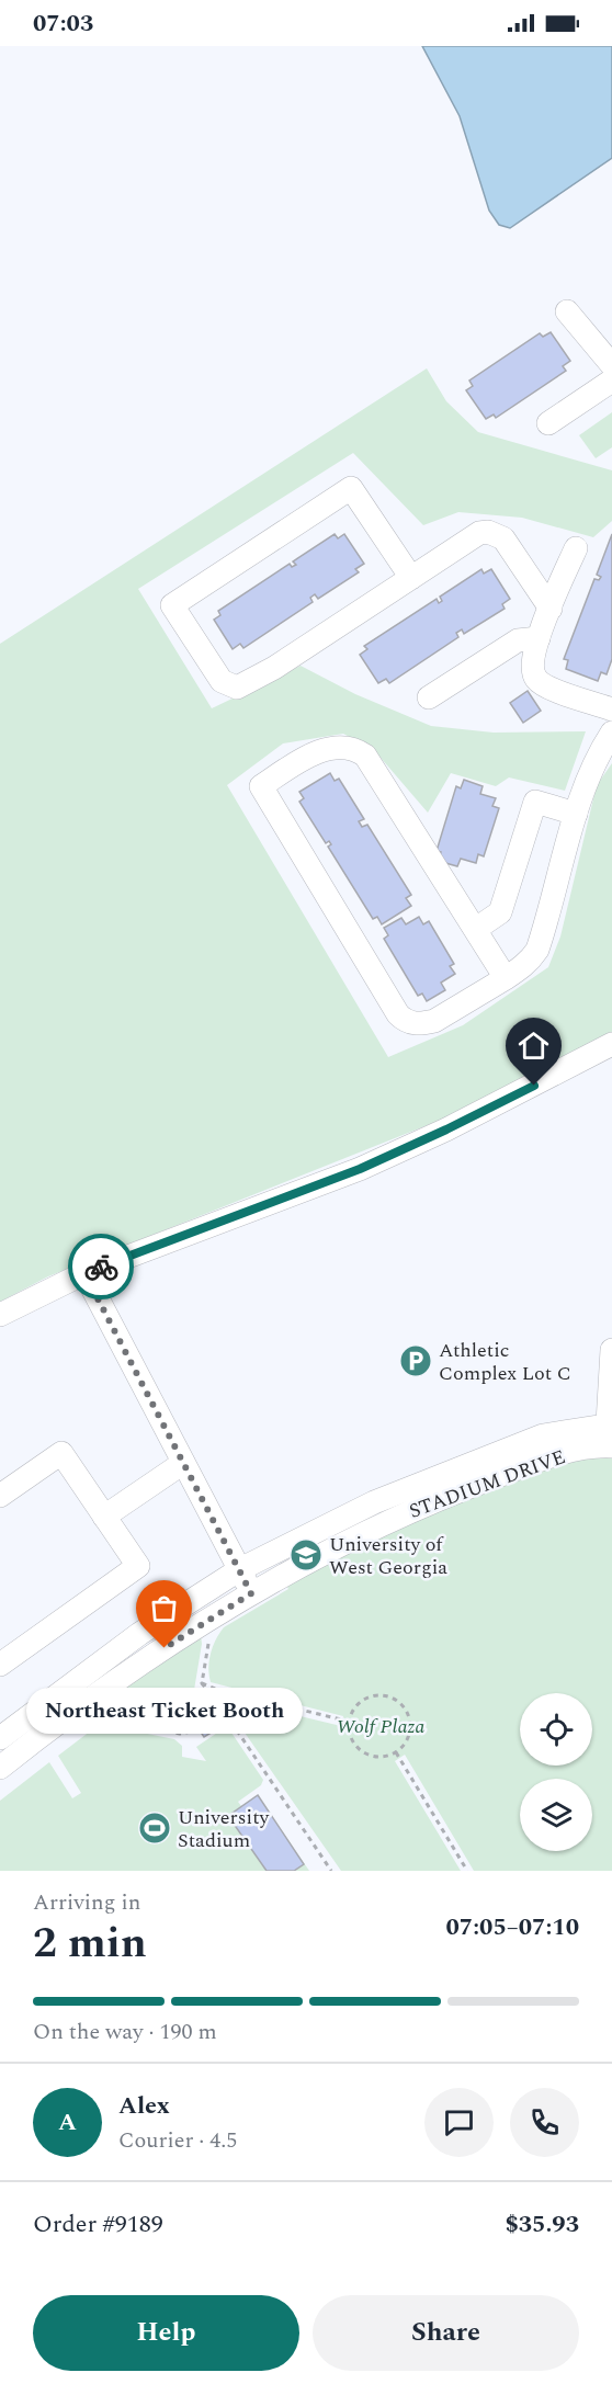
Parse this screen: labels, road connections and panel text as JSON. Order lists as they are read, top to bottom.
{
  "streets": {
    "street": ["STADIUM DRIVE"]
  },
  "parks": ["Wolf Plaza"],
  "places": {
    "parking": ["Athletic Complex Lot C"],
    "school or university": ["University of West Georgia"],
    "other": ["Northeast Ticket Booth"],
    "sports": ["University Stadium"]
  },
  "page": {
    "status": "07:03",
    "bubble": "Northeast Ticket Booth",
    "heading": ["2 min", "Arriving in", "07:05–07:10"],
    "panel": [
      "Alex",
      "Courier · 4.5",
      "Order #9189",
      "$35.93"
    ],
    "bar": "On the way · 190 m",
    "round": "A",
    "buttons": ["Help", "Share"]
  }
}
